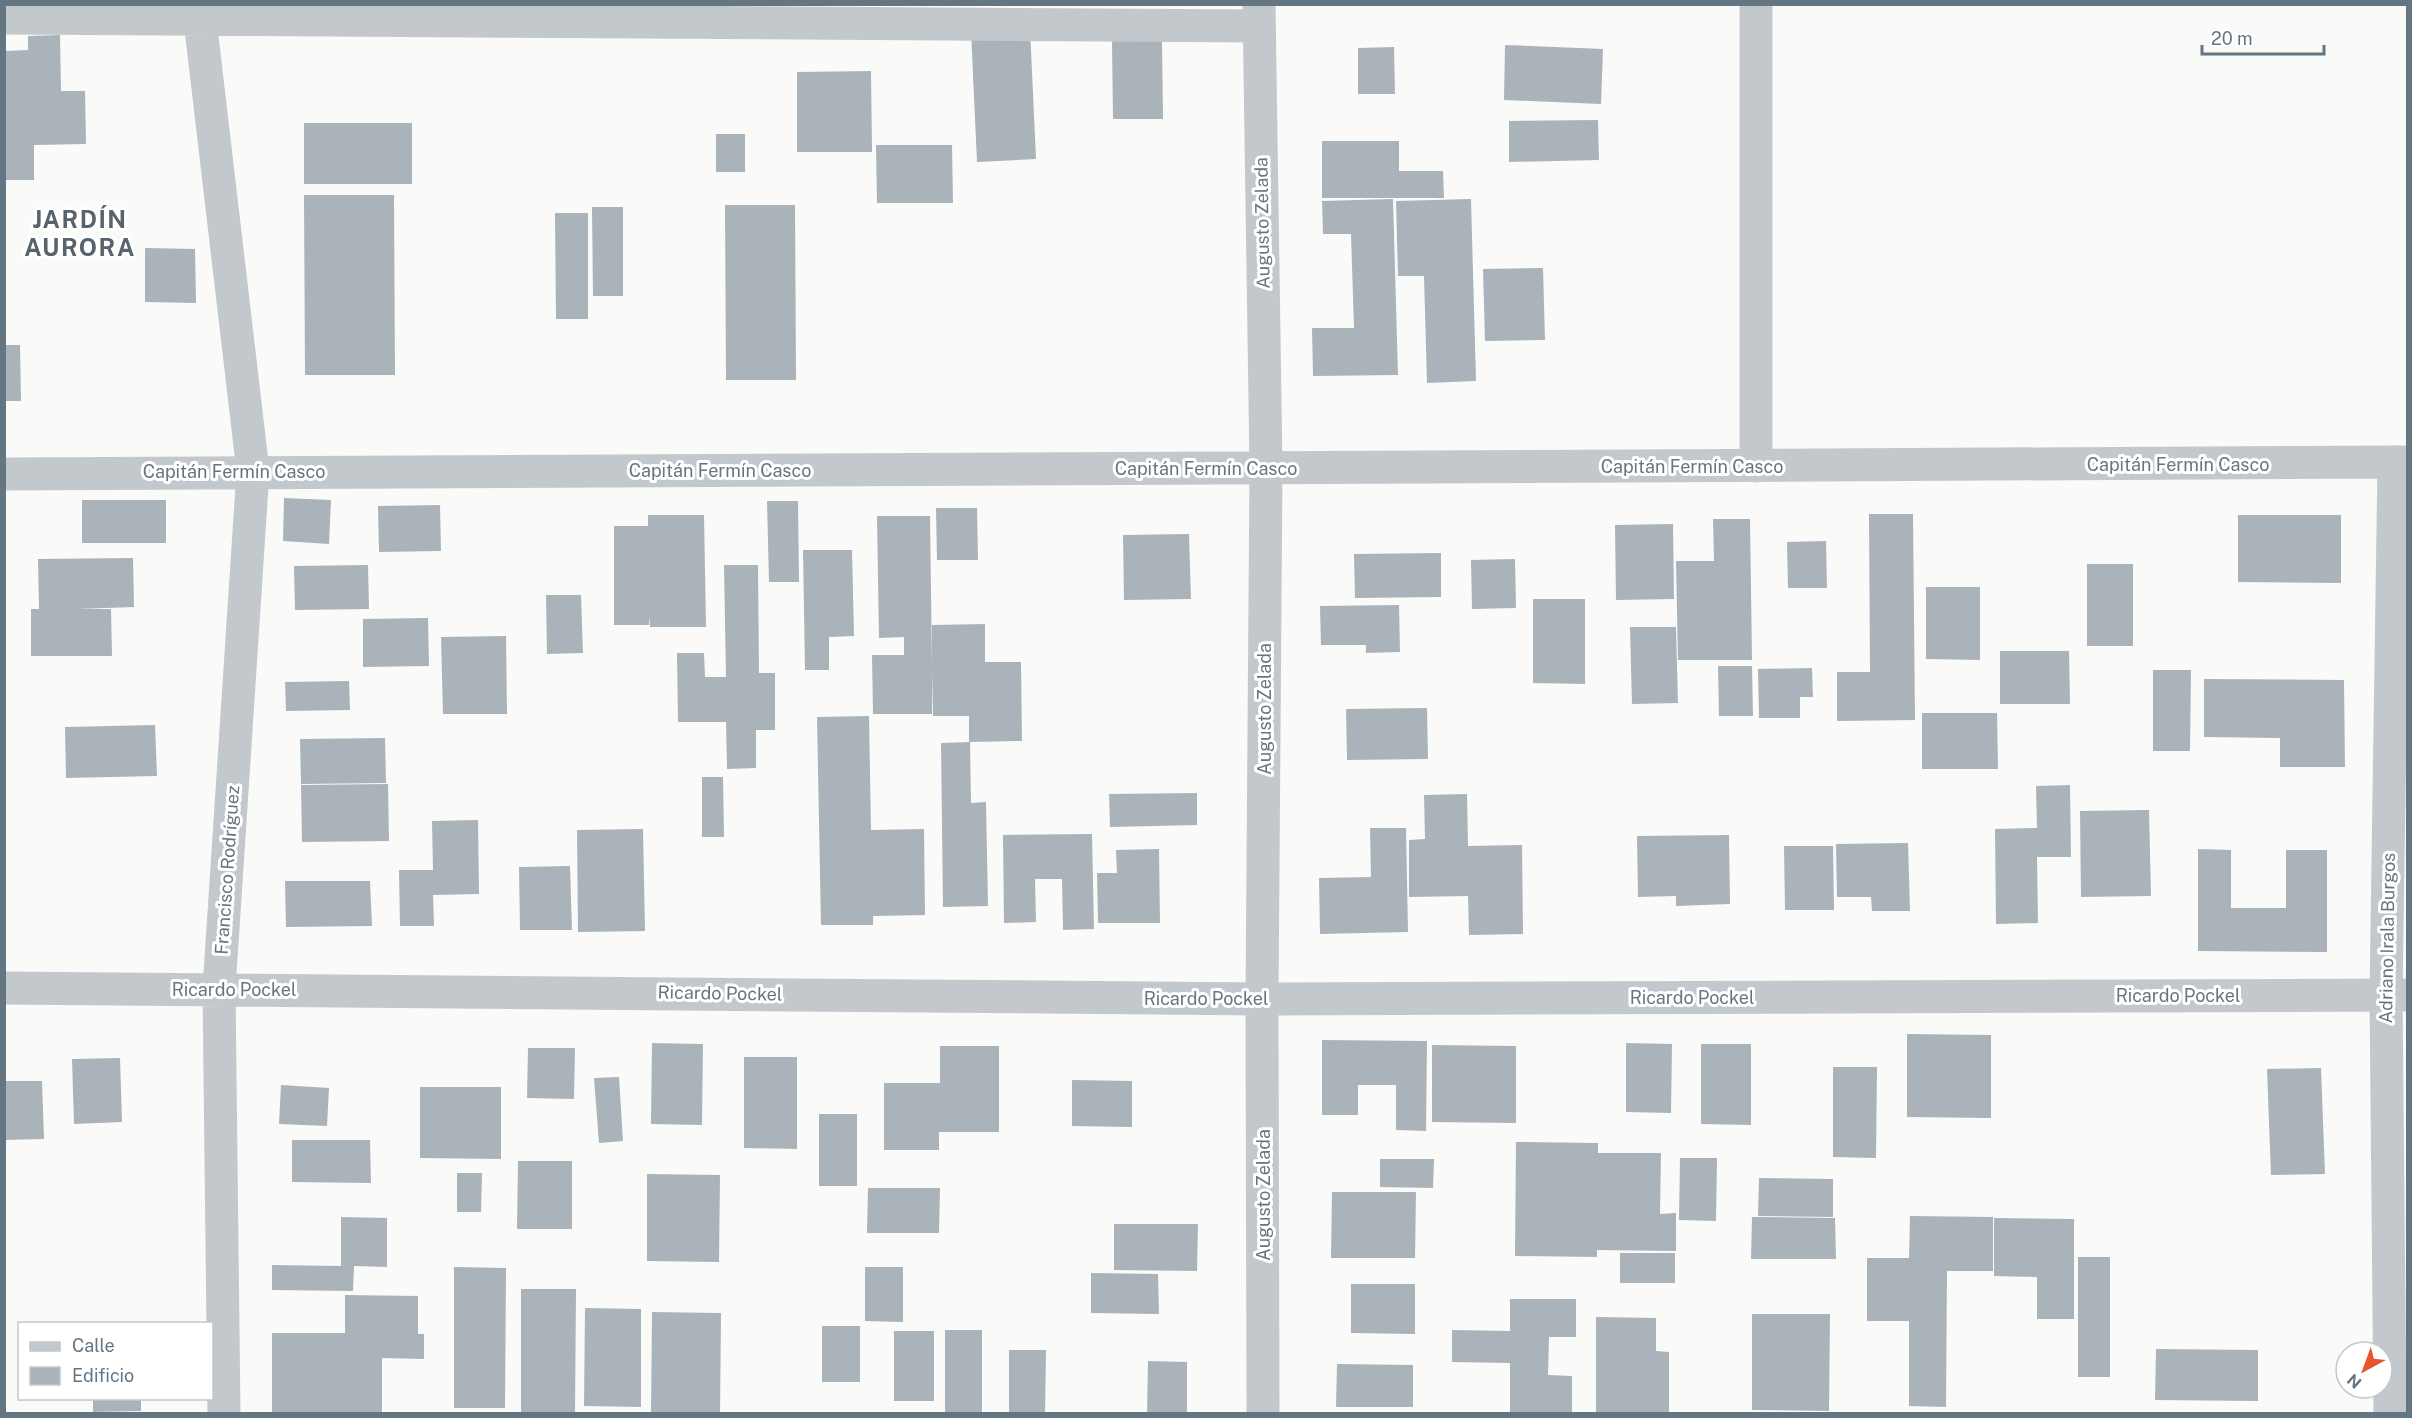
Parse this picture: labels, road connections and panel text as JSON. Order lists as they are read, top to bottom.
{
  "streets": {
    "street": [
      "Augusto Zelada",
      "Capitán Fermín Casco",
      "Francisco Rodríguez",
      "Adriano Irala Burgos",
      "Ricardo Pockel"
    ]
  },
  "crossings": [
    ["Augusto Zelada", "Capitán Fermín Casco"],
    ["Augusto Zelada", "Ricardo Pockel"],
    ["Capitán Fermín Casco", "Francisco Rodríguez"],
    ["Capitán Fermín Casco", "Adriano Irala Burgos"],
    ["Francisco Rodríguez", "Ricardo Pockel"],
    ["Adriano Irala Burgos", "Ricardo Pockel"]
  ],
  "districts": ["JARDÍN AURORA"],
  "legend": ["Calle", "Edificio"],
  "scale_bar": "20 m",
  "north": "bottom left"
}
